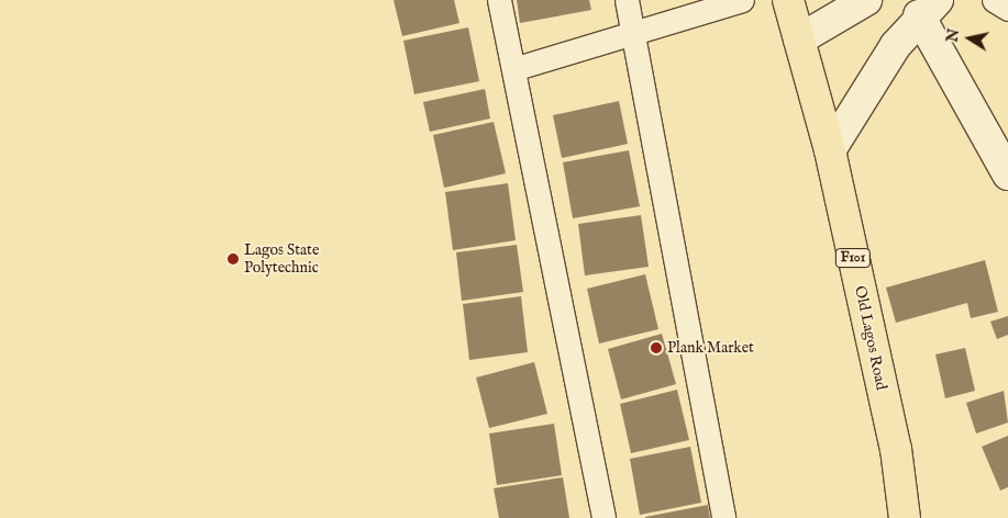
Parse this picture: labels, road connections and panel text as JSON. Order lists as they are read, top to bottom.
{
  "streets": {
    "main road": ["F101", "Old Lagos Road"]
  },
  "places": ["Lagos State Polytechnic", "Plank Market"],
  "north": "left"
}
